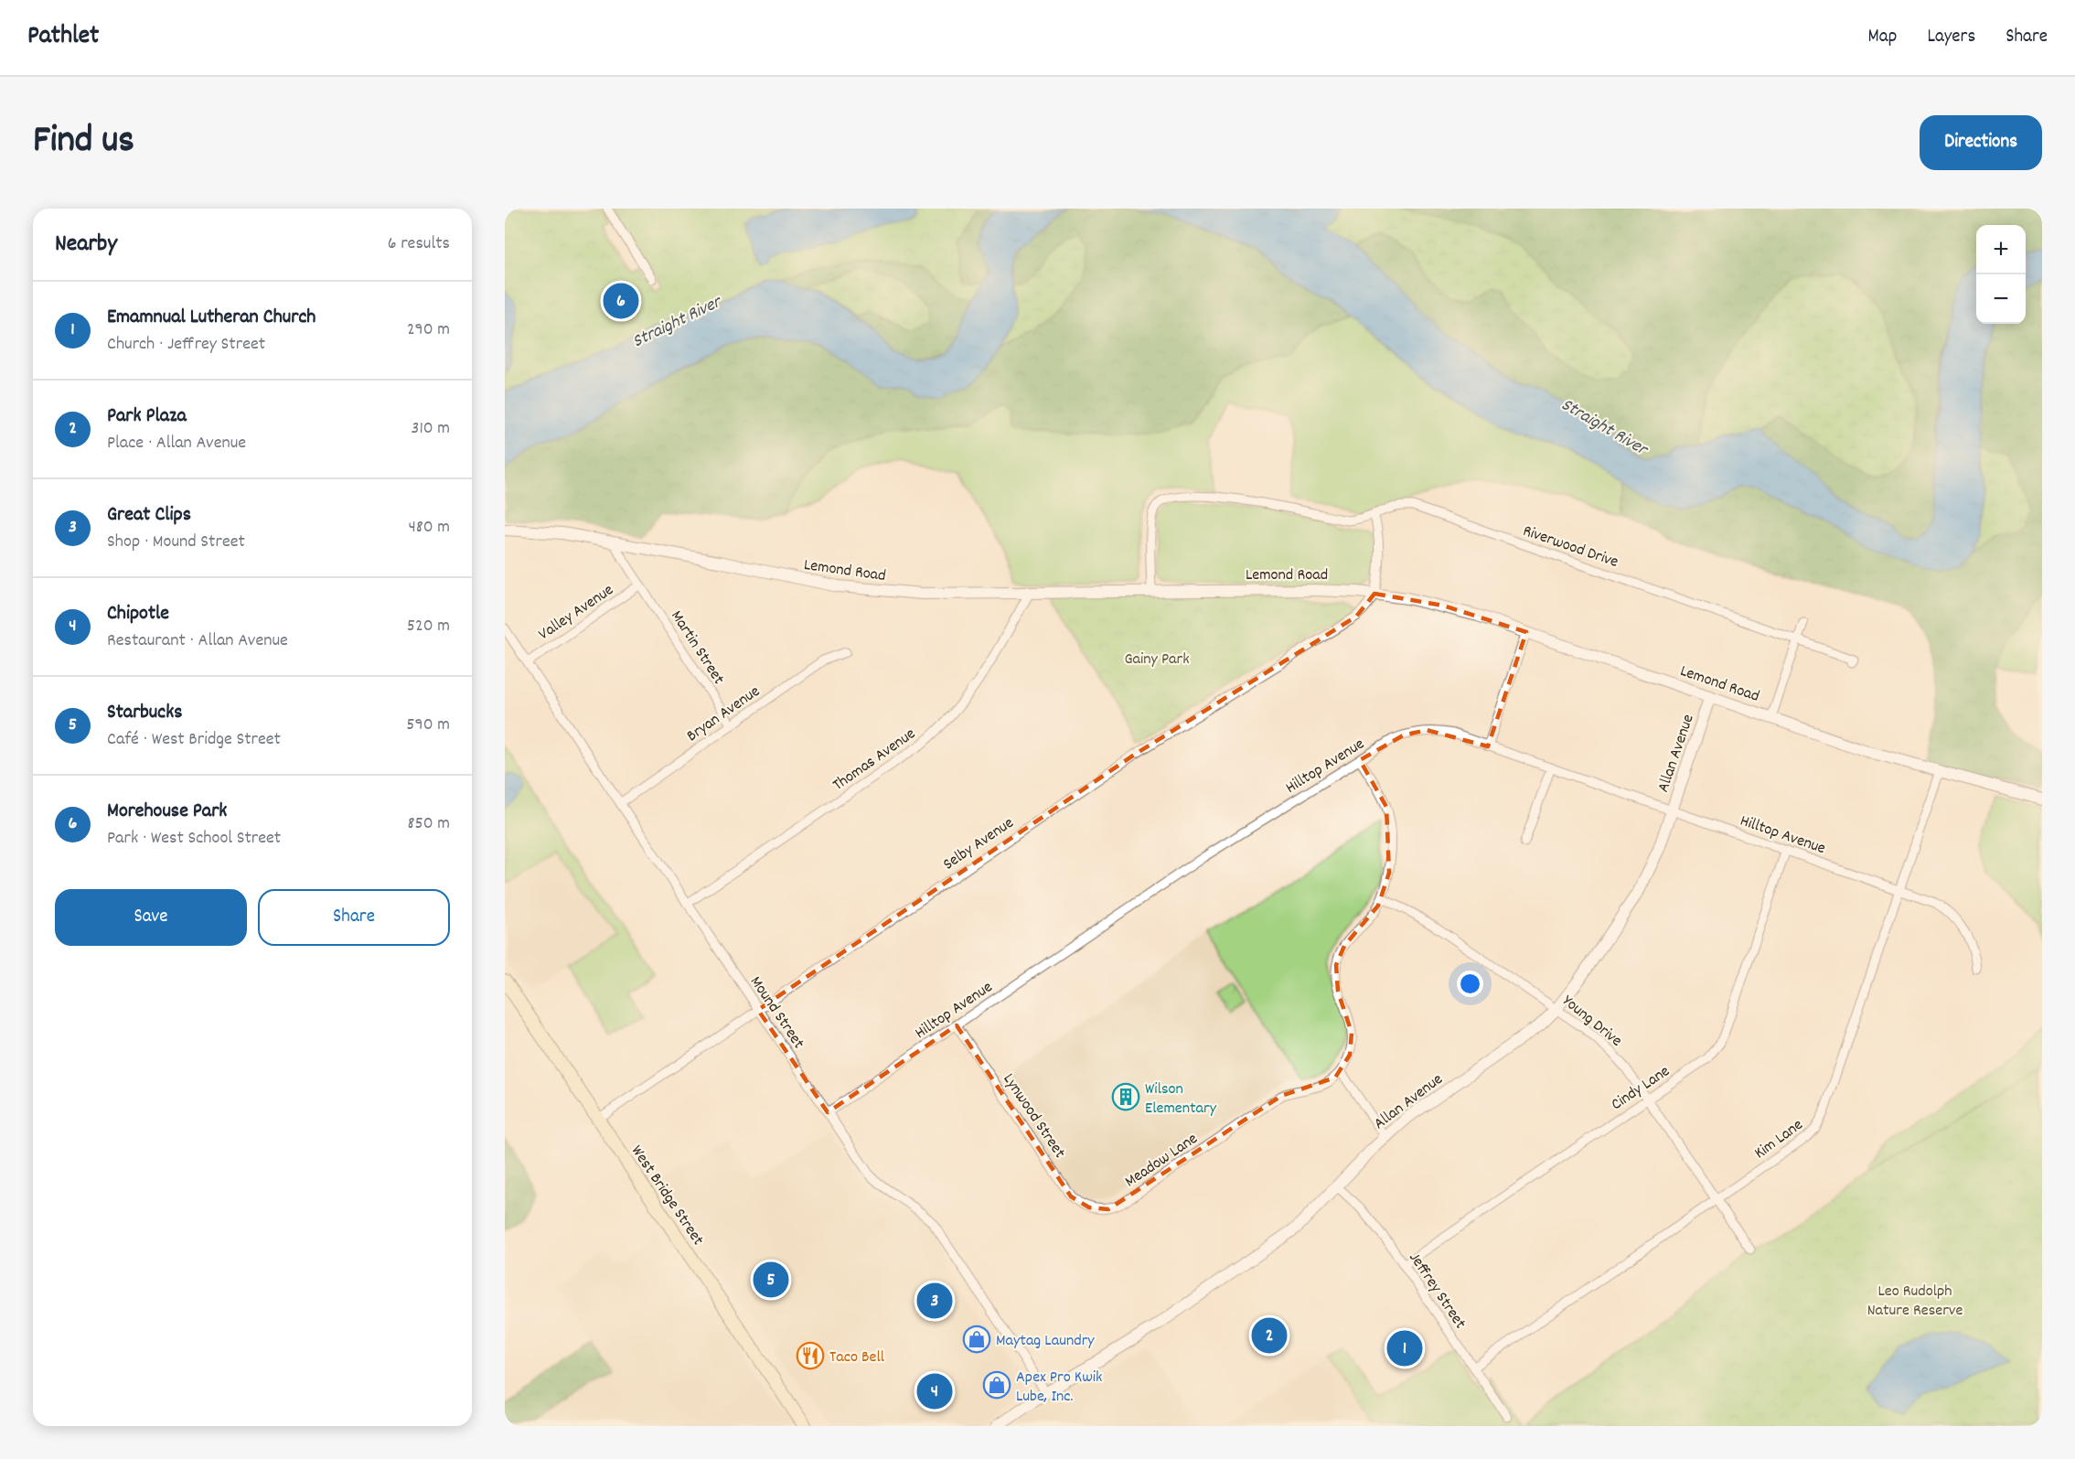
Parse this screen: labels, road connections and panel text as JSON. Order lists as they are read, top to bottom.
{
  "streets": {
    "main road": ["West Bridge Street"],
    "street": [
      "Riverwood Drive",
      "Lemond Road",
      "Valley Avenue",
      "Martin Street",
      "Bryan Avenue",
      "Allan Avenue",
      "Thomas Avenue",
      "Hilltop Avenue",
      "Selby Avenue",
      "Mound Street",
      "Young Drive",
      "Cindy Lane",
      "Lynwood Street",
      "Kim Lane",
      "Meadow Lane",
      "Jeffrey Street"
    ]
  },
  "crossings": [
    ["Riverwood Drive", "Lemond Road"],
    ["Lemond Road", "Martin Street"],
    ["Lemond Road", "Allan Avenue"],
    ["Lemond Road", "Thomas Avenue"],
    ["Lemond Road", "Selby Avenue"],
    ["Lemond Road", "Kim Lane"],
    ["Valley Avenue", "Martin Street"],
    ["Valley Avenue", "Mound Street"],
    ["Martin Street", "Bryan Avenue"],
    ["Bryan Avenue", "Mound Street"],
    ["Allan Avenue", "Hilltop Avenue"],
    ["Allan Avenue", "Mound Street"],
    ["Allan Avenue", "Young Drive"],
    ["Allan Avenue", "Jeffrey Street"],
    ["Thomas Avenue", "Mound Street"],
    ["Hilltop Avenue", "Mound Street"],
    ["Hilltop Avenue", "Cindy Lane"],
    ["Hilltop Avenue", "Lynwood Street"],
    ["Hilltop Avenue", "Kim Lane"],
    ["Selby Avenue", "Mound Street"],
    ["Selby Avenue", "West Bridge Street"],
    ["Young Drive", "Cindy Lane"],
    ["Young Drive", "Kim Lane"],
    ["Cindy Lane", "Jeffrey Street"],
    ["Lynwood Street", "Meadow Lane"],
    ["Kim Lane", "Jeffrey Street"]
  ],
  "water": ["Straight River"],
  "parks": ["Gainy Park", "Leo Rudolph Nature Reserve"],
  "places": {
    "building": ["Wilson Elementary"],
    "shop": ["Maytag Laundry", "Apex Pro Kwik Lube, Inc."],
    "restaurant": ["Taco Bell"]
  },
  "page": {
    "header": "Pathlet",
    "nav": ["Map", "Layers", "Share"],
    "title": "Find us",
    "buttons": [
      "Directions",
      ["Save", "Share"]
    ],
    "heading": ["Nearby", "6 results"],
    "map_buttons": ["+", "−"],
    "list": [
      {
        "mark": "1",
        "name": "Emamnual Lutheran Church",
        "note": "Church · Jeffrey Street",
        "value": "290 m"
      },
      {
        "mark": "2",
        "name": "Park Plaza",
        "note": "Place · Allan Avenue",
        "value": "310 m"
      },
      {
        "mark": "3",
        "name": "Great Clips",
        "note": "Shop · Mound Street",
        "value": "480 m"
      },
      {
        "mark": "4",
        "name": "Chipotle",
        "note": "Restaurant · Allan Avenue",
        "value": "520 m"
      },
      {
        "mark": "5",
        "name": "Starbucks",
        "note": "Café · West Bridge Street",
        "value": "590 m"
      },
      {
        "mark": "6",
        "name": "Morehouse Park",
        "note": "Park · West School Street",
        "value": "850 m"
      }
    ],
    "pins": [
      "6",
      "5",
      "3",
      "2",
      "1",
      "4"
    ]
  }
}
